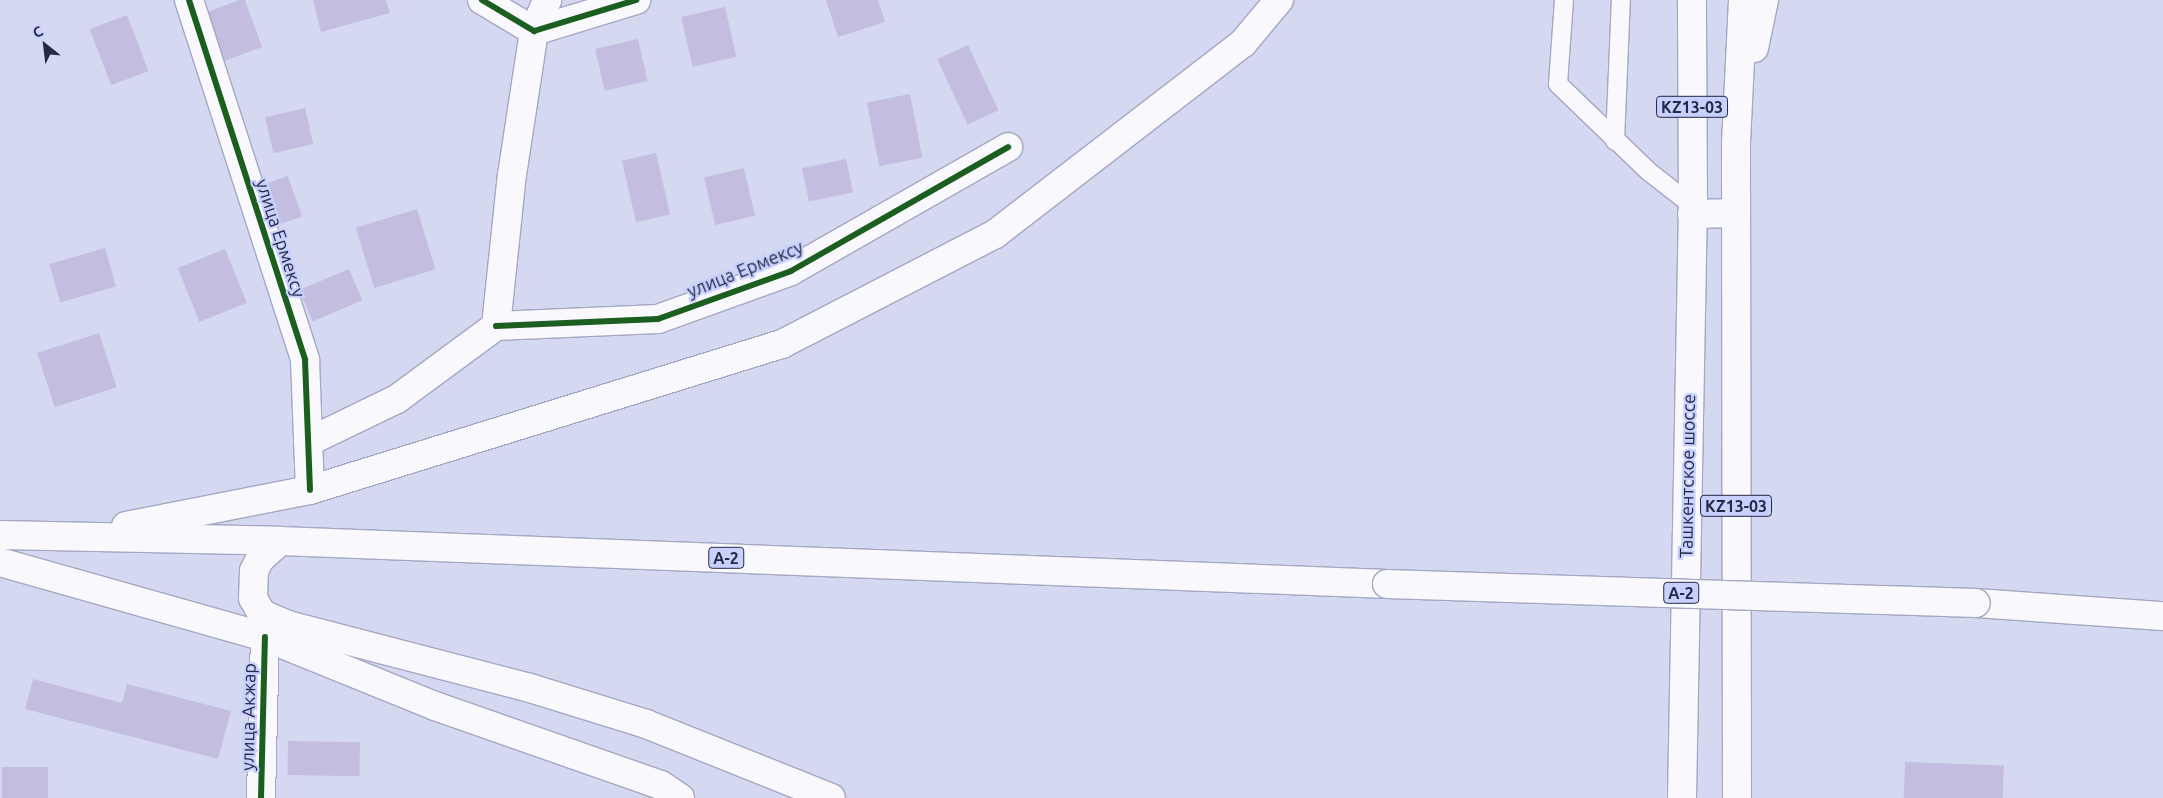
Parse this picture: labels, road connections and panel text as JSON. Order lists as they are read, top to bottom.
{
  "streets": {
    "main road": [
      "KZ13-03",
      "улица Ермексу",
      "Ташкентское шоссе",
      "A-2",
      "улица Акжар"
    ]
  },
  "crossings": [
    ["KZ13-03", "Ташкентское шоссе"]
  ],
  "north": "top left"
}
